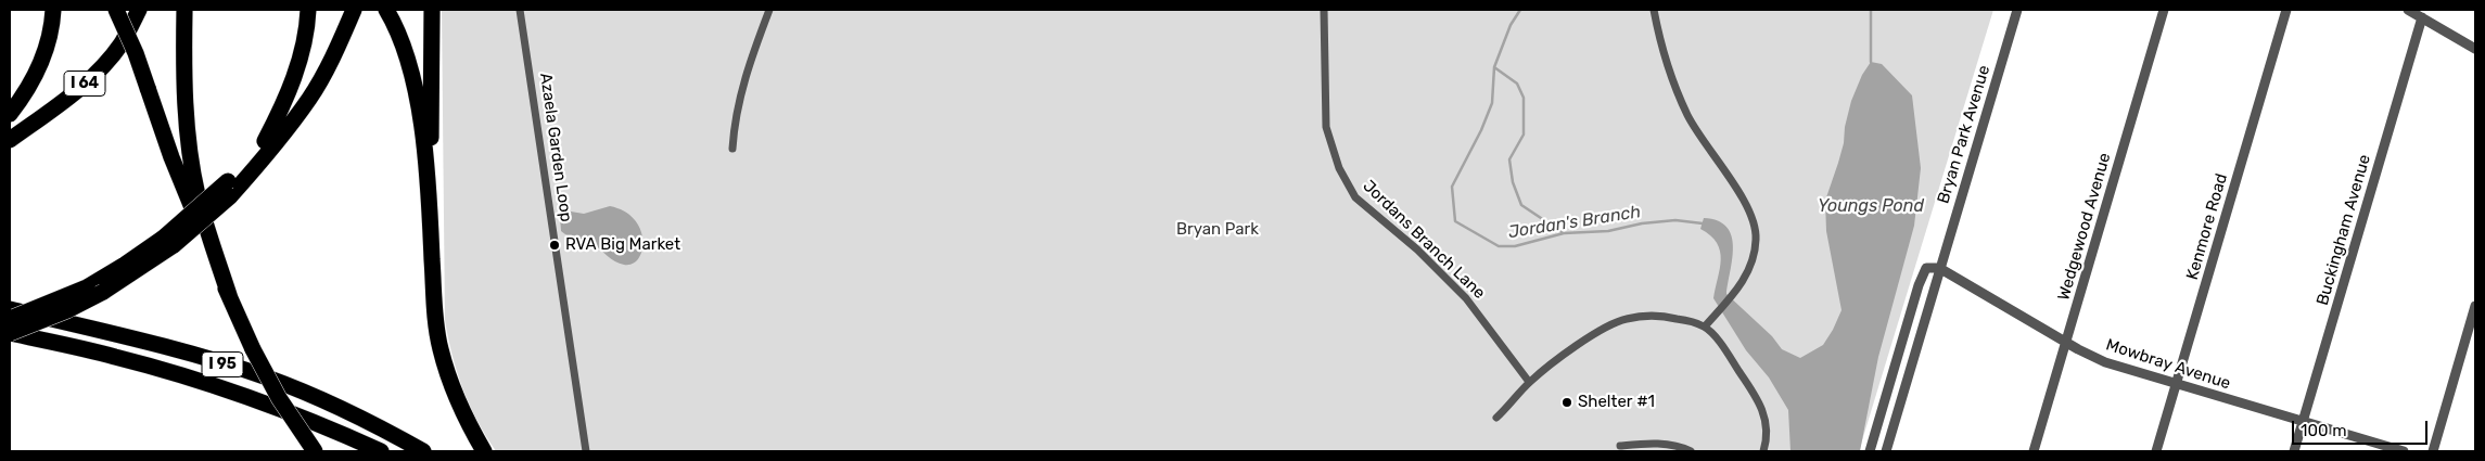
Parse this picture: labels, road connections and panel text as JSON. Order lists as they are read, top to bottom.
{
  "streets": {
    "highway": ["I 64", "I 95"],
    "street": [
      "Bryan Park Avenue",
      "Azaela Garden Loop",
      "Wedgewood Avenue",
      "Kenmore Road",
      "Buckingham Avenue",
      "Jordans Branch Lane",
      "Mowbray Avenue"
    ]
  },
  "crossings": [
    ["Bryan Park Avenue", "Mowbray Avenue"],
    ["Wedgewood Avenue", "Mowbray Avenue"],
    ["Kenmore Road", "Mowbray Avenue"],
    ["Buckingham Avenue", "Mowbray Avenue"]
  ],
  "water": ["Youngs Pond", "Jordan's Branch"],
  "parks": ["Bryan Park"],
  "places": ["RVA Big Market", "Shelter #1"],
  "scale_bar": "100 m"
}
